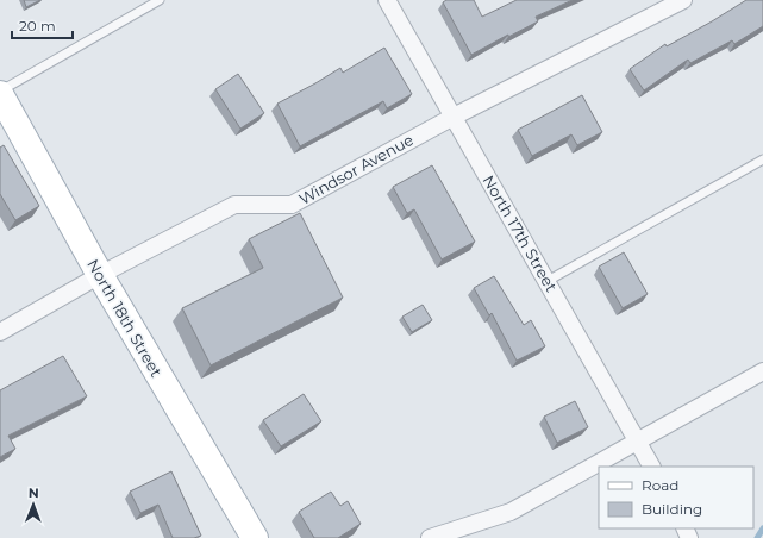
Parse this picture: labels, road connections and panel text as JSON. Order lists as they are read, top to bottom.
{
  "streets": {
    "main road": ["North 18th Street"],
    "street": ["Windsor Avenue", "North 17th Street"]
  },
  "crossings": [
    ["Windsor Avenue", "North 17th Street"],
    ["Windsor Avenue", "North 18th Street"]
  ],
  "legend": ["Road", "Building"],
  "scale_bar": "20 m",
  "north": "top"
}
